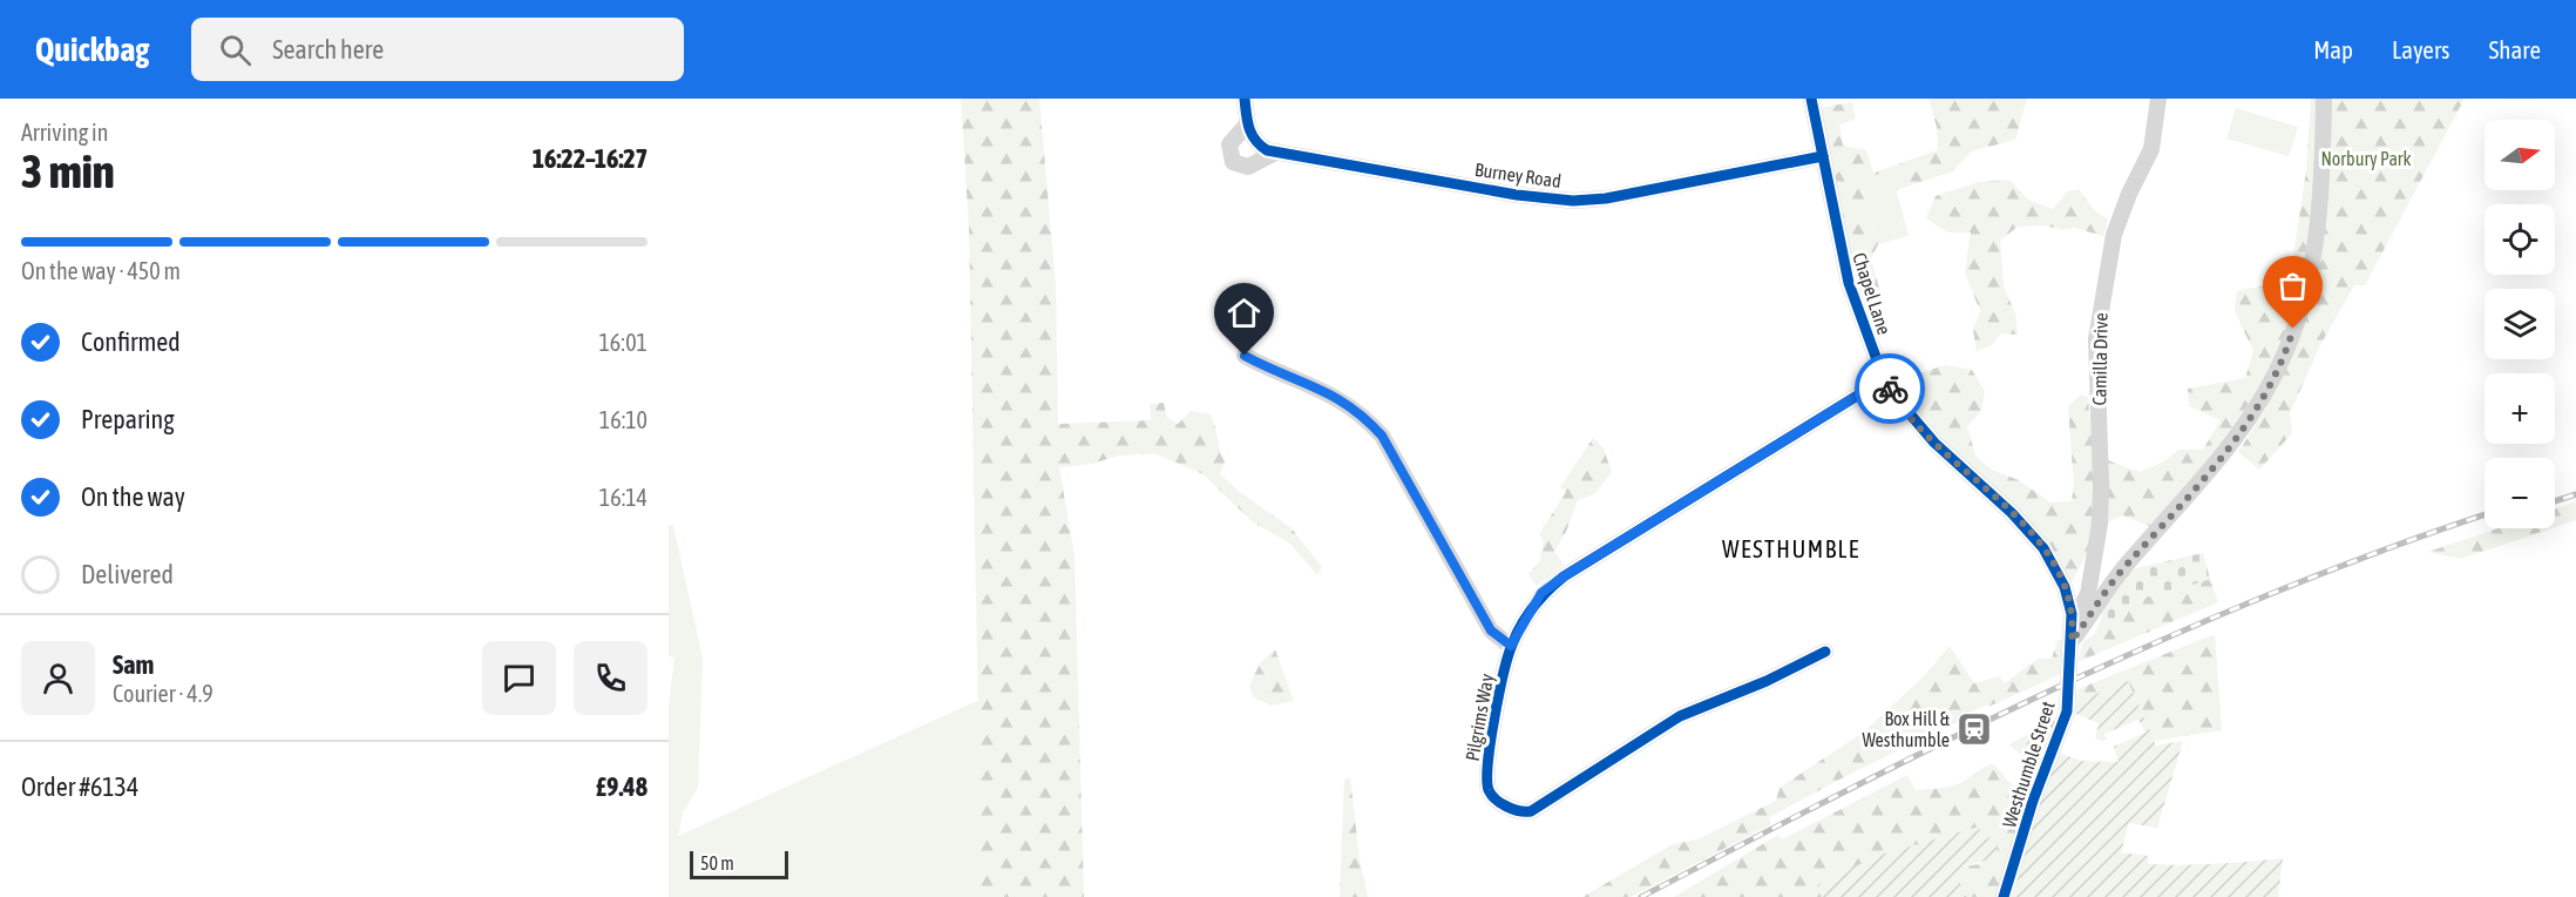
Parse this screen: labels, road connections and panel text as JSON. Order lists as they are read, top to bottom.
{
  "streets": {
    "street": [
      "Burney Road",
      "Chapel Lane",
      "Camilla Drive",
      "Pilgrims Way",
      "Westhumble Street"
    ]
  },
  "crossings": [
    ["Burney Road", "Chapel Lane"],
    ["Chapel Lane", "Camilla Drive"],
    ["Chapel Lane", "Pilgrims Way"],
    ["Chapel Lane", "Westhumble Street"],
    ["Camilla Drive", "Westhumble Street"]
  ],
  "districts": ["WESTHUMBLE"],
  "parks": ["Norbury Park"],
  "places": {
    "station": ["Box Hill & Westhumble"]
  },
  "scale_bar": "50 m",
  "north": "right",
  "page": {
    "header": "Quickbag",
    "search": "Search here",
    "nav": ["Map", "Layers", "Share"],
    "heading": ["3 min", "Arriving in", "16:22–16:27"],
    "panel": [
      "Sam",
      "Courier · 4.9",
      "Order #6134",
      "£9.48"
    ],
    "map_buttons": ["+", "−"],
    "bar": "On the way · 450 m",
    "list": [
      ["Confirmed", "16:01"],
      ["Preparing", "16:10"],
      ["On the way", "16:14"],
      "Delivered"
    ],
    "scale": "50 m"
  }
}
